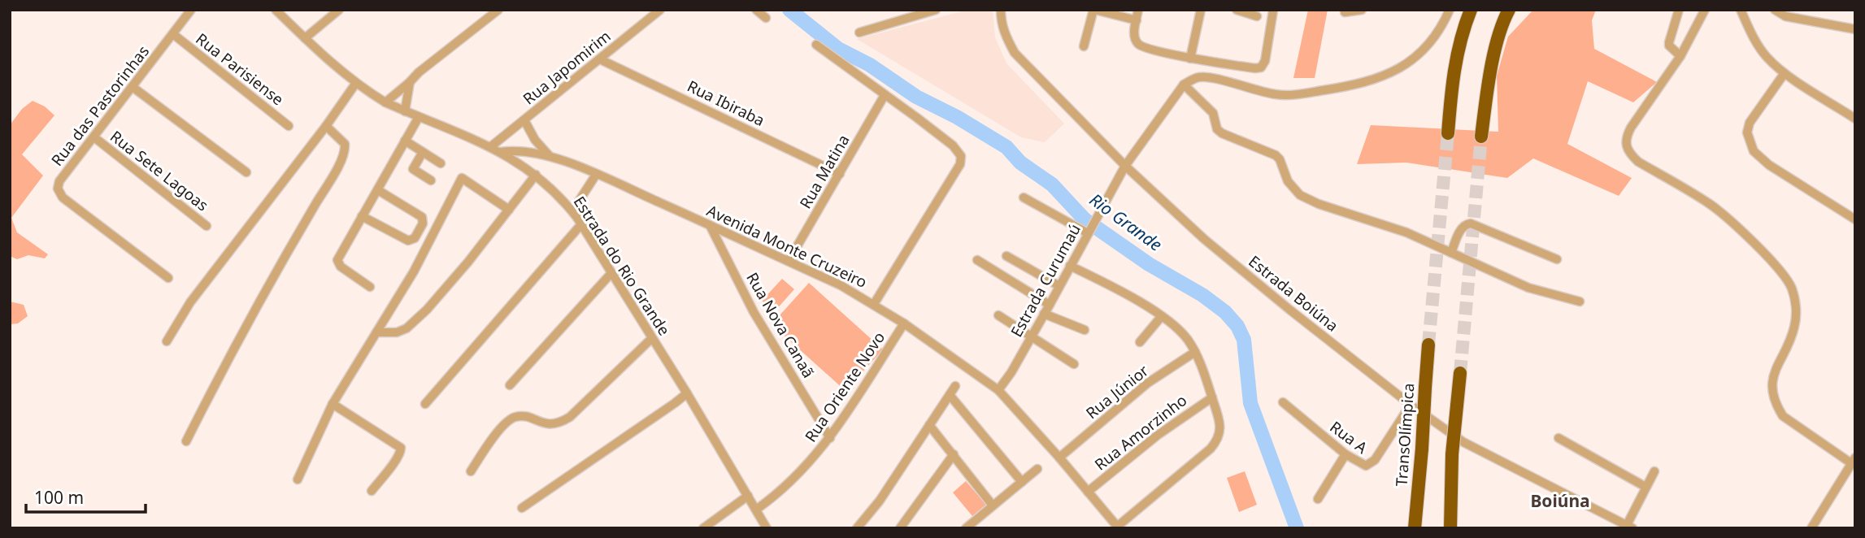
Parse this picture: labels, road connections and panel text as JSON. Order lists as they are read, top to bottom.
{
  "streets": {
    "highway": ["TransOlímpica"],
    "street": [
      "Rua Japomirim",
      "Rua Parisiense",
      "Rua Ibiraba",
      "Rua das Pastorinhas",
      "Rua Sete Lagoas",
      "Rua Matina",
      "Avenida Monte Cruzeiro",
      "Estrada do Rio Grande",
      "Estrada Curumaú",
      "Estrada Boiúna",
      "Rua Nova Canaã",
      "Rua Oriente Novo",
      "Rua Júnior",
      "Rua Amorzinho",
      "Rua A"
    ]
  },
  "crossings": [
    ["Rua Japomirim", "Rua Ibiraba"],
    ["Rua Japomirim", "Estrada do Rio Grande"],
    ["Rua Parisiense", "Rua das Pastorinhas"],
    ["Rua Ibiraba", "Rua Matina"],
    ["Rua das Pastorinhas", "Rua Sete Lagoas"],
    ["Rua Matina", "Avenida Monte Cruzeiro"],
    ["Avenida Monte Cruzeiro", "Estrada do Rio Grande"],
    ["Avenida Monte Cruzeiro", "Estrada Curumaú"],
    ["Avenida Monte Cruzeiro", "Rua Nova Canaã"],
    ["Avenida Monte Cruzeiro", "Rua Oriente Novo"],
    ["Estrada do Rio Grande", "Rua Oriente Novo"],
    ["Estrada Curumaú", "Estrada Boiúna"],
    ["Estrada Boiúna", "Rua A"],
    ["Rua Nova Canaã", "Rua Oriente Novo"]
  ],
  "districts": ["Boiúna"],
  "water": ["Rio Grande"],
  "scale_bar": "100 m"
}
